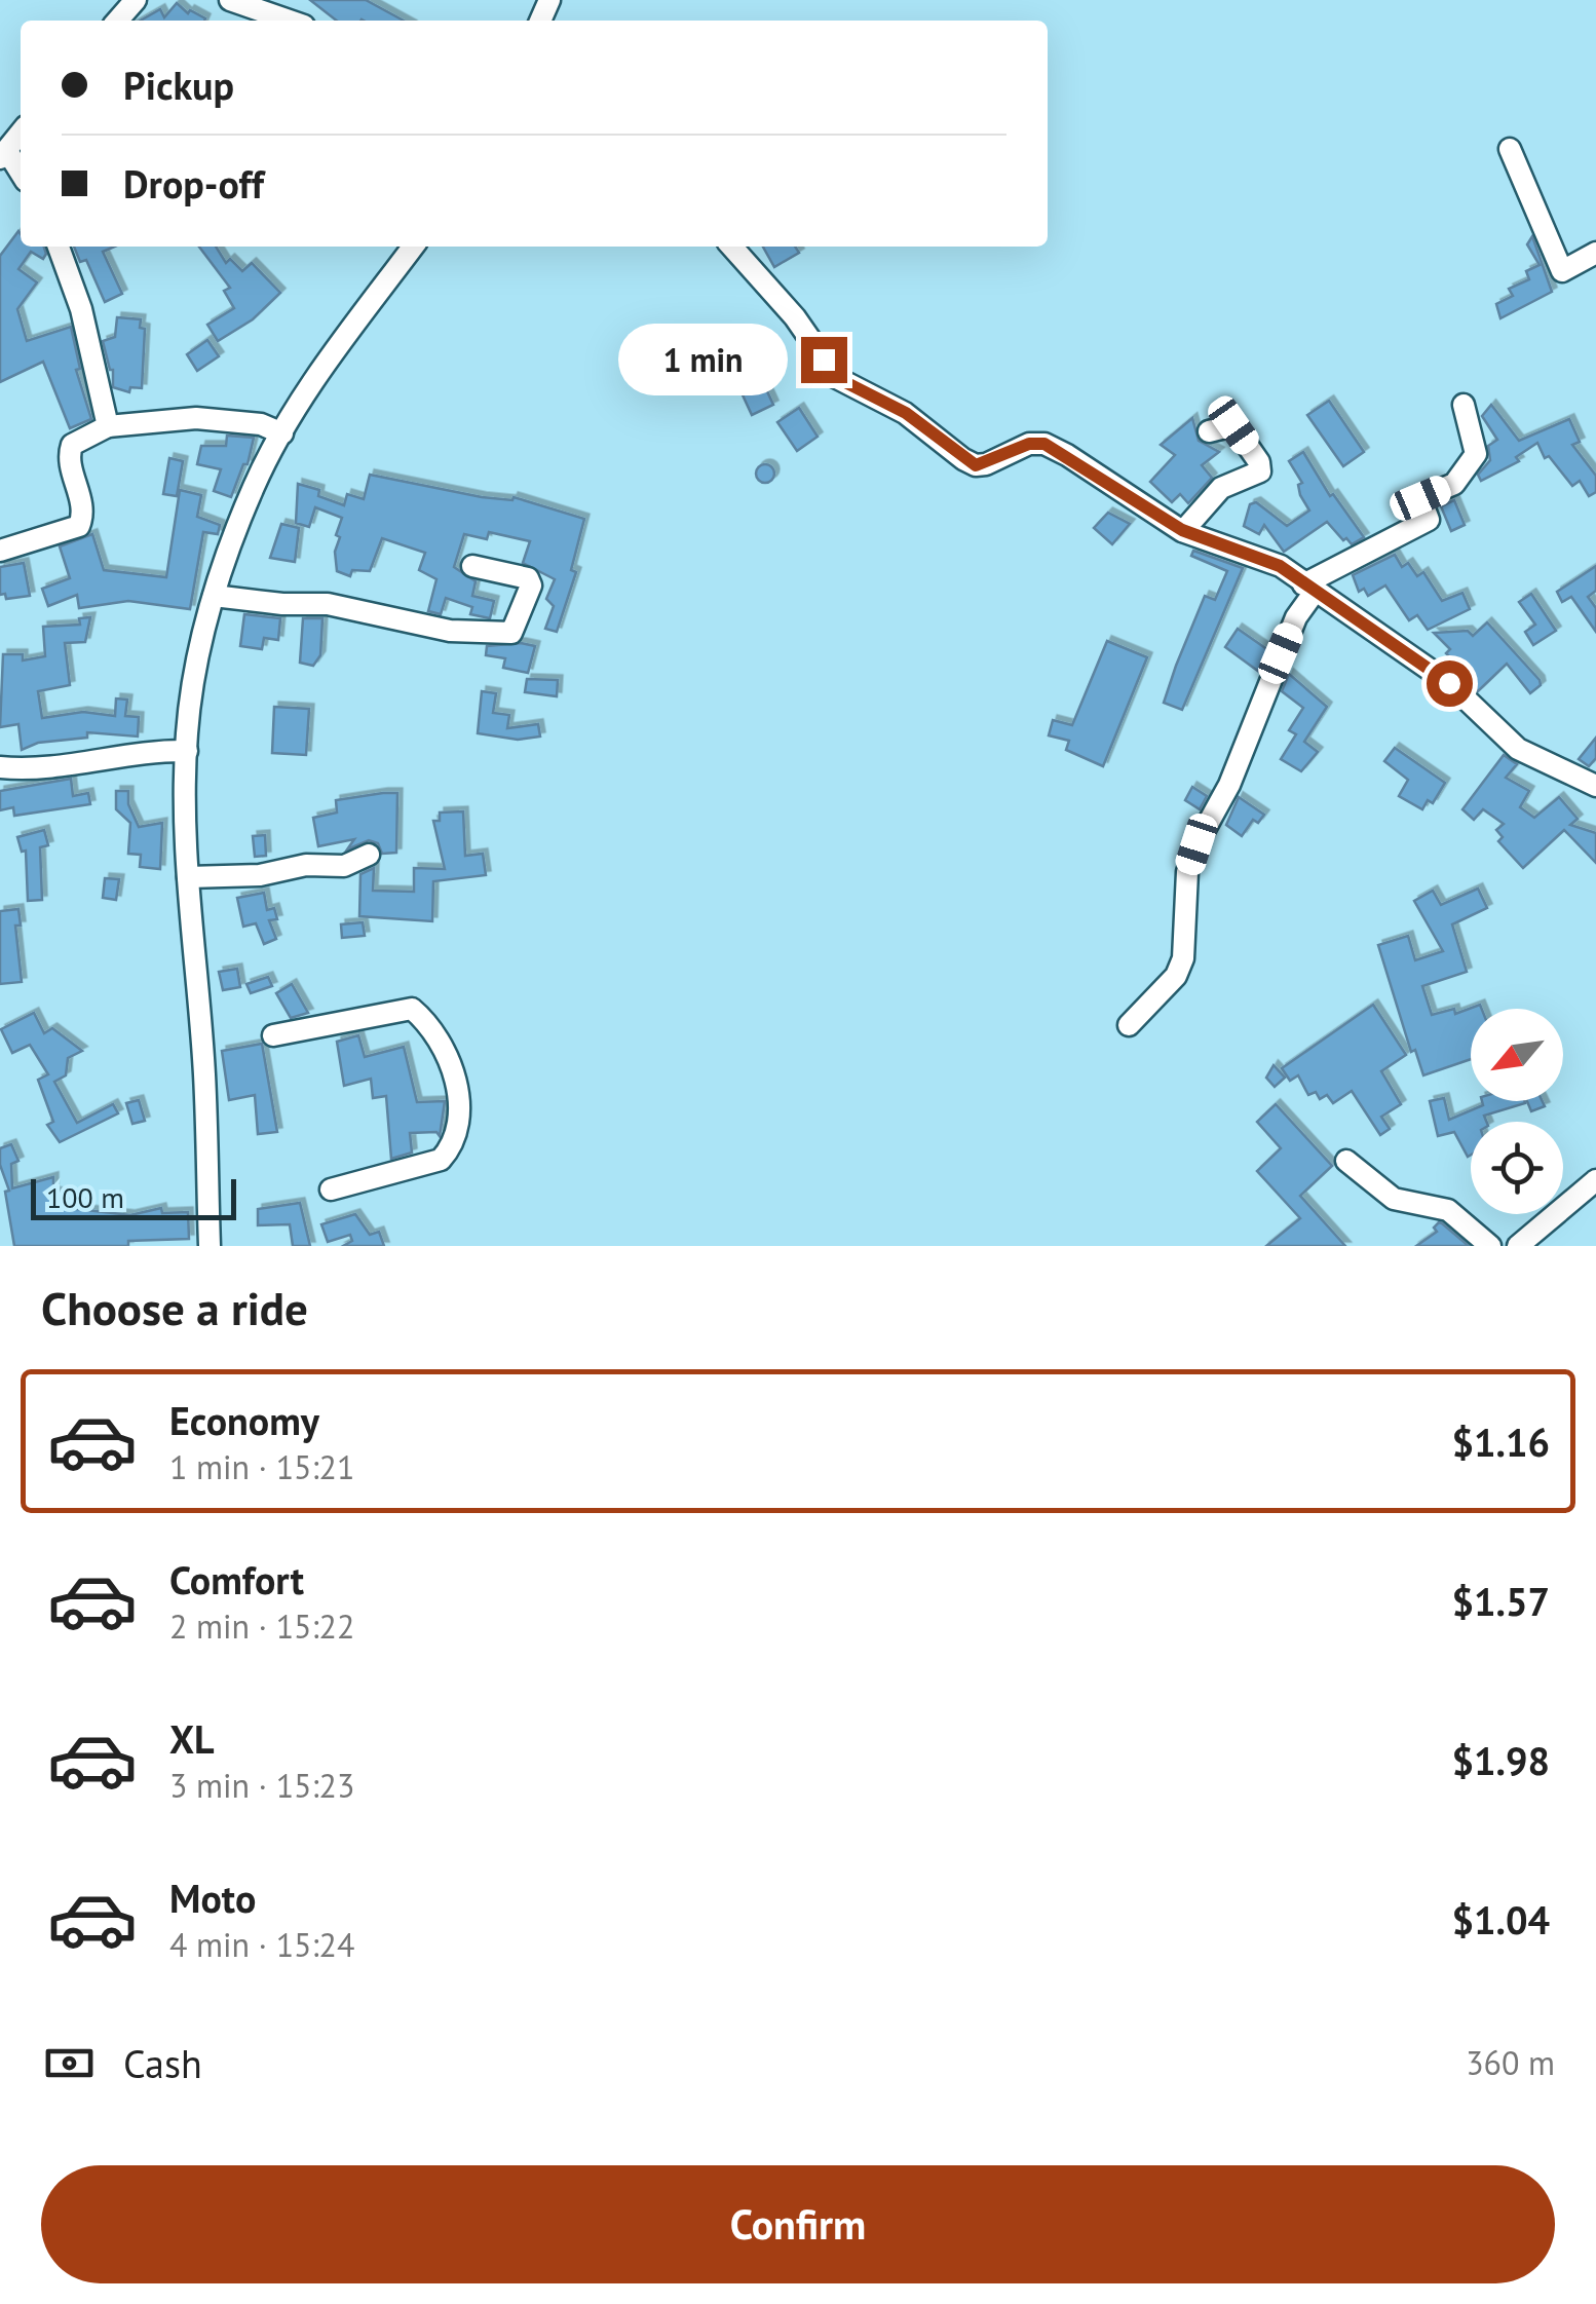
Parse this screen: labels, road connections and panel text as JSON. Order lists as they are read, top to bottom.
{
  "scale_bar": "100 m",
  "north": "bottom left",
  "page": {
    "banner": ["Pickup", "Drop-off"],
    "bubble": "1 min",
    "scale": "100 m",
    "heading": "Choose a ride",
    "list": [
      {
        "name": "Economy",
        "note": "1 min · 15:21",
        "value": "$1.16"
      },
      {
        "name": "Comfort",
        "note": "2 min · 15:22",
        "value": "$1.57"
      },
      {
        "name": "XL",
        "note": "3 min · 15:23",
        "value": "$1.98"
      },
      {
        "name": "Moto",
        "note": "4 min · 15:24",
        "value": "$1.04"
      }
    ],
    "pay": ["Cash", "360 m"],
    "buttons": "Confirm"
  }
}
